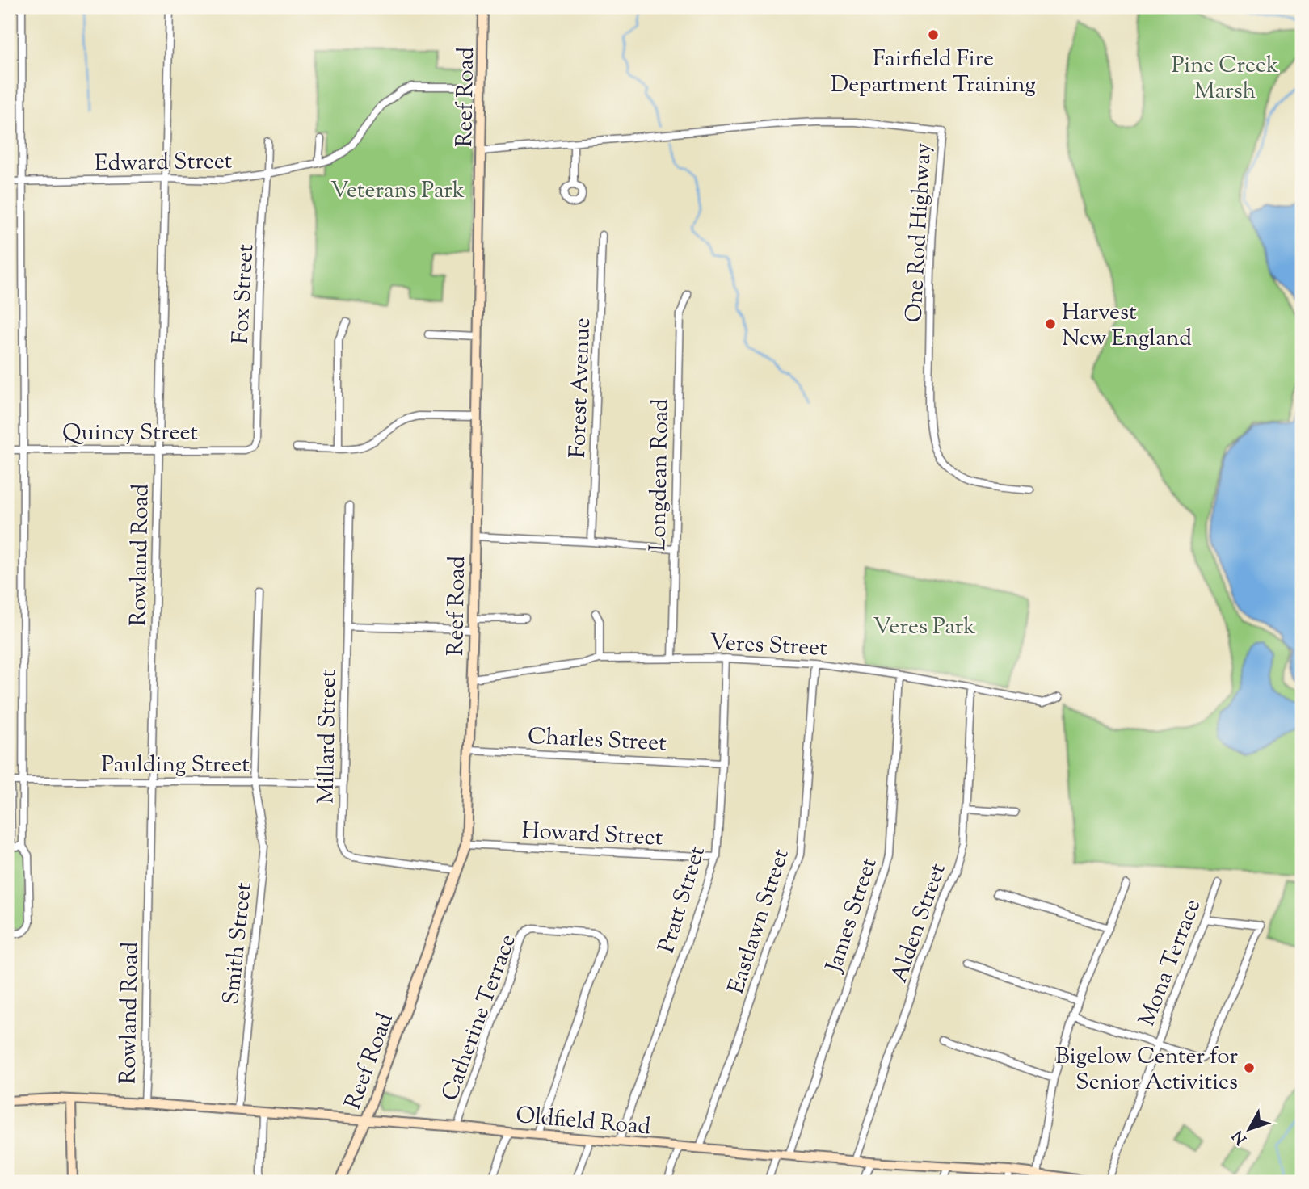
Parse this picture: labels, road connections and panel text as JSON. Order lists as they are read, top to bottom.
{
  "streets": {
    "street": [
      "Reef Road",
      "Edward Street",
      "One Rod Highway",
      "Fox Street",
      "Forest Avenue",
      "Quincy Street",
      "Longdean Road",
      "Rowland Road",
      "Veres Street",
      "Millard Street",
      "Charles Street",
      "Paulding Street",
      "Howard Street",
      "Pratt Street",
      "James Street",
      "Eastlawn Street",
      "Alden Street",
      "Smith Street",
      "Mona Terrace",
      "Catherine Terrace",
      "Oldfield Road"
    ]
  },
  "crossings": [
    ["Reef Road", "Edward Street"],
    ["Reef Road", "One Rod Highway"],
    ["Reef Road", "Veres Street"],
    ["Reef Road", "Millard Street"],
    ["Reef Road", "Charles Street"],
    ["Reef Road", "Howard Street"],
    ["Reef Road", "Oldfield Road"],
    ["Edward Street", "Fox Street"],
    ["Edward Street", "Rowland Road"],
    ["Fox Street", "Quincy Street"],
    ["Quincy Street", "Rowland Road"],
    ["Longdean Road", "Veres Street"],
    ["Rowland Road", "Paulding Street"],
    ["Rowland Road", "Oldfield Road"],
    ["Veres Street", "Pratt Street"],
    ["Veres Street", "James Street"],
    ["Veres Street", "Eastlawn Street"],
    ["Veres Street", "Alden Street"],
    ["Millard Street", "Paulding Street"],
    ["Charles Street", "Pratt Street"],
    ["Paulding Street", "Smith Street"],
    ["Howard Street", "Pratt Street"],
    ["Pratt Street", "Oldfield Road"],
    ["James Street", "Oldfield Road"],
    ["Eastlawn Street", "Oldfield Road"],
    ["Alden Street", "Oldfield Road"],
    ["Smith Street", "Oldfield Road"],
    ["Catherine Terrace", "Oldfield Road"]
  ],
  "parks": ["Pine Creek Marsh", "Veterans Park", "Veres Park"],
  "places": ["Fairfield Fire Department Training", "Harvest New England", "Bigelow Center for Senior Activities"],
  "north": "bottom left"
}
